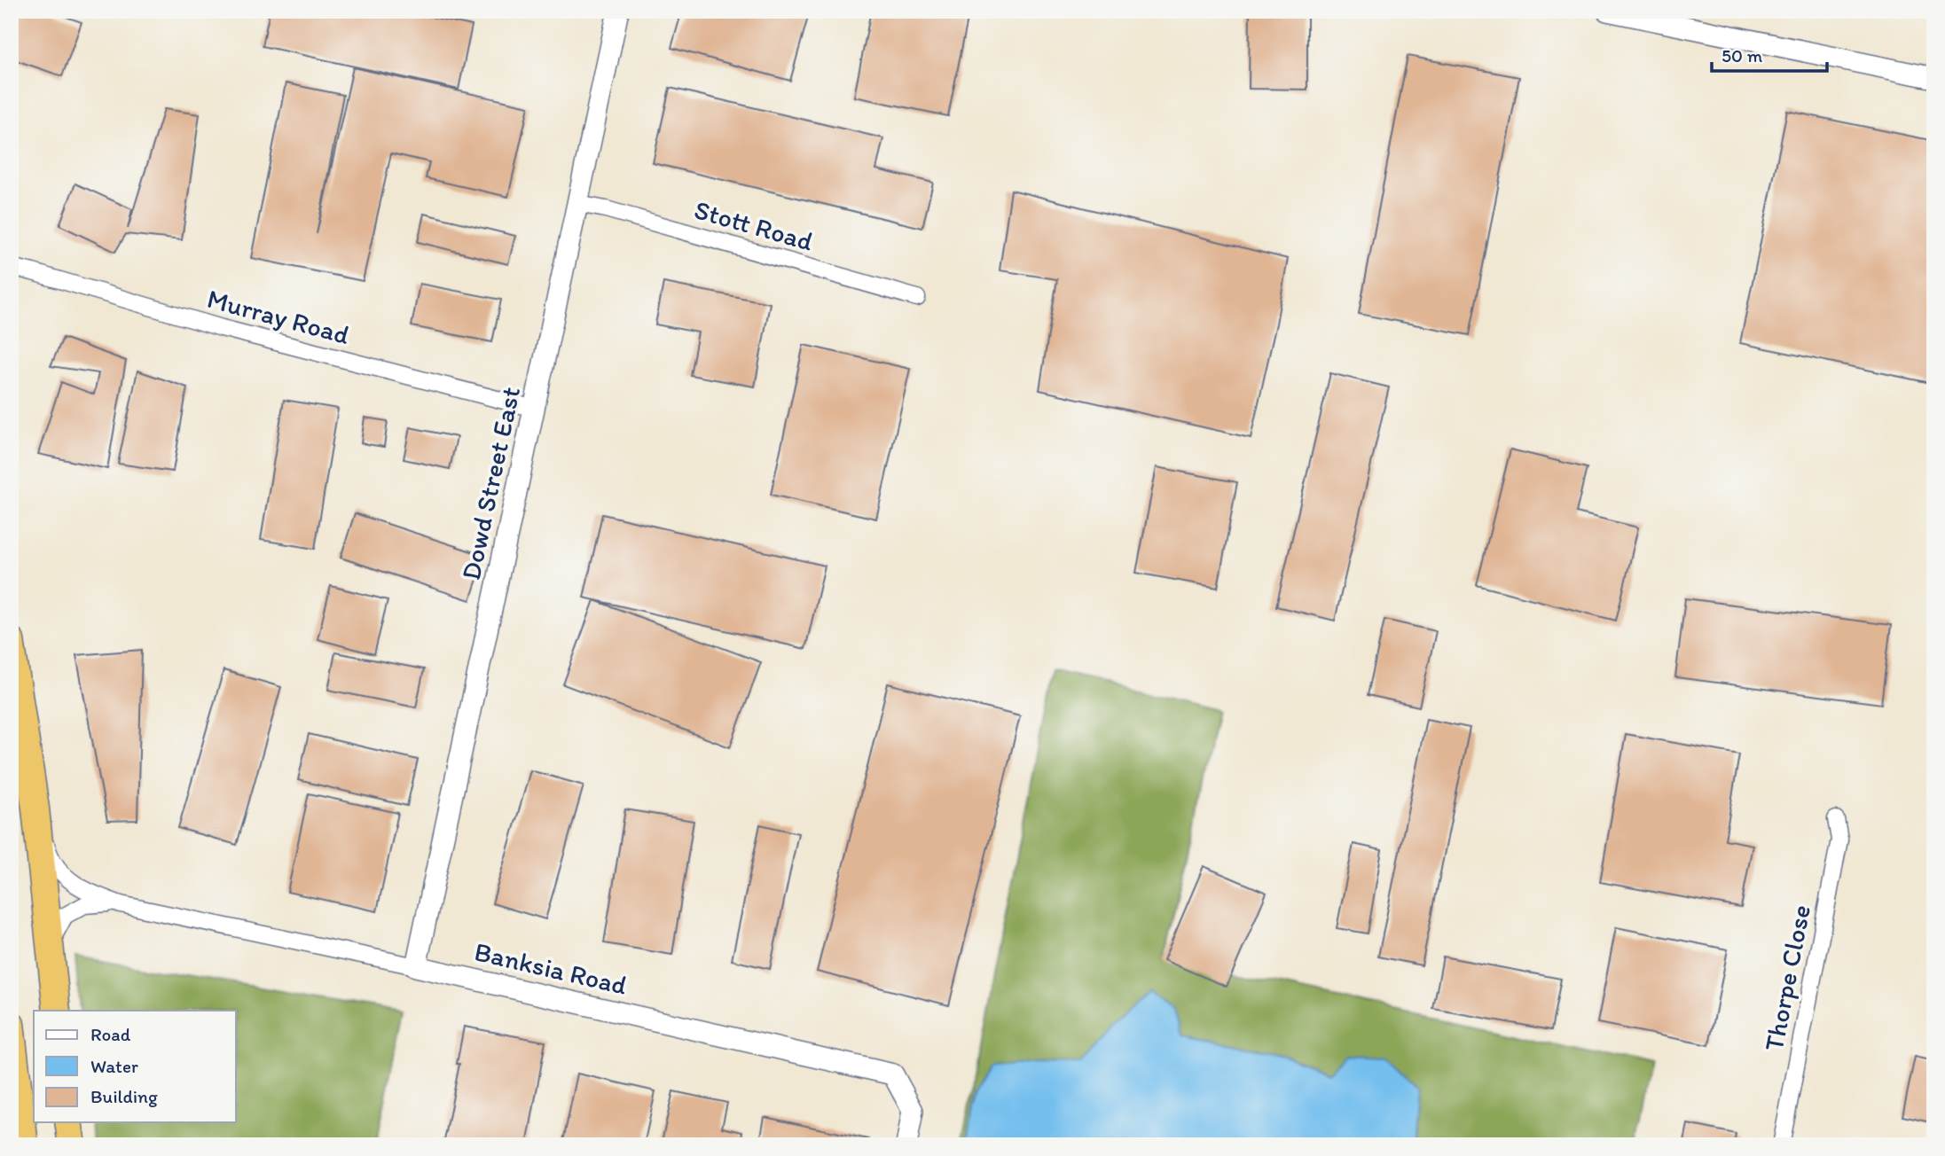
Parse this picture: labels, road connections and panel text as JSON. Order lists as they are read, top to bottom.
{
  "streets": {
    "street": [
      "Stott Road",
      "Murray Road",
      "Dowd Street East",
      "Banksia Road",
      "Thorpe Close"
    ]
  },
  "crossings": [
    ["Stott Road", "Dowd Street East"],
    ["Murray Road", "Dowd Street East"],
    ["Dowd Street East", "Banksia Road"]
  ],
  "legend": ["Road", "Water", "Building"],
  "scale_bar": "50 m"
}
